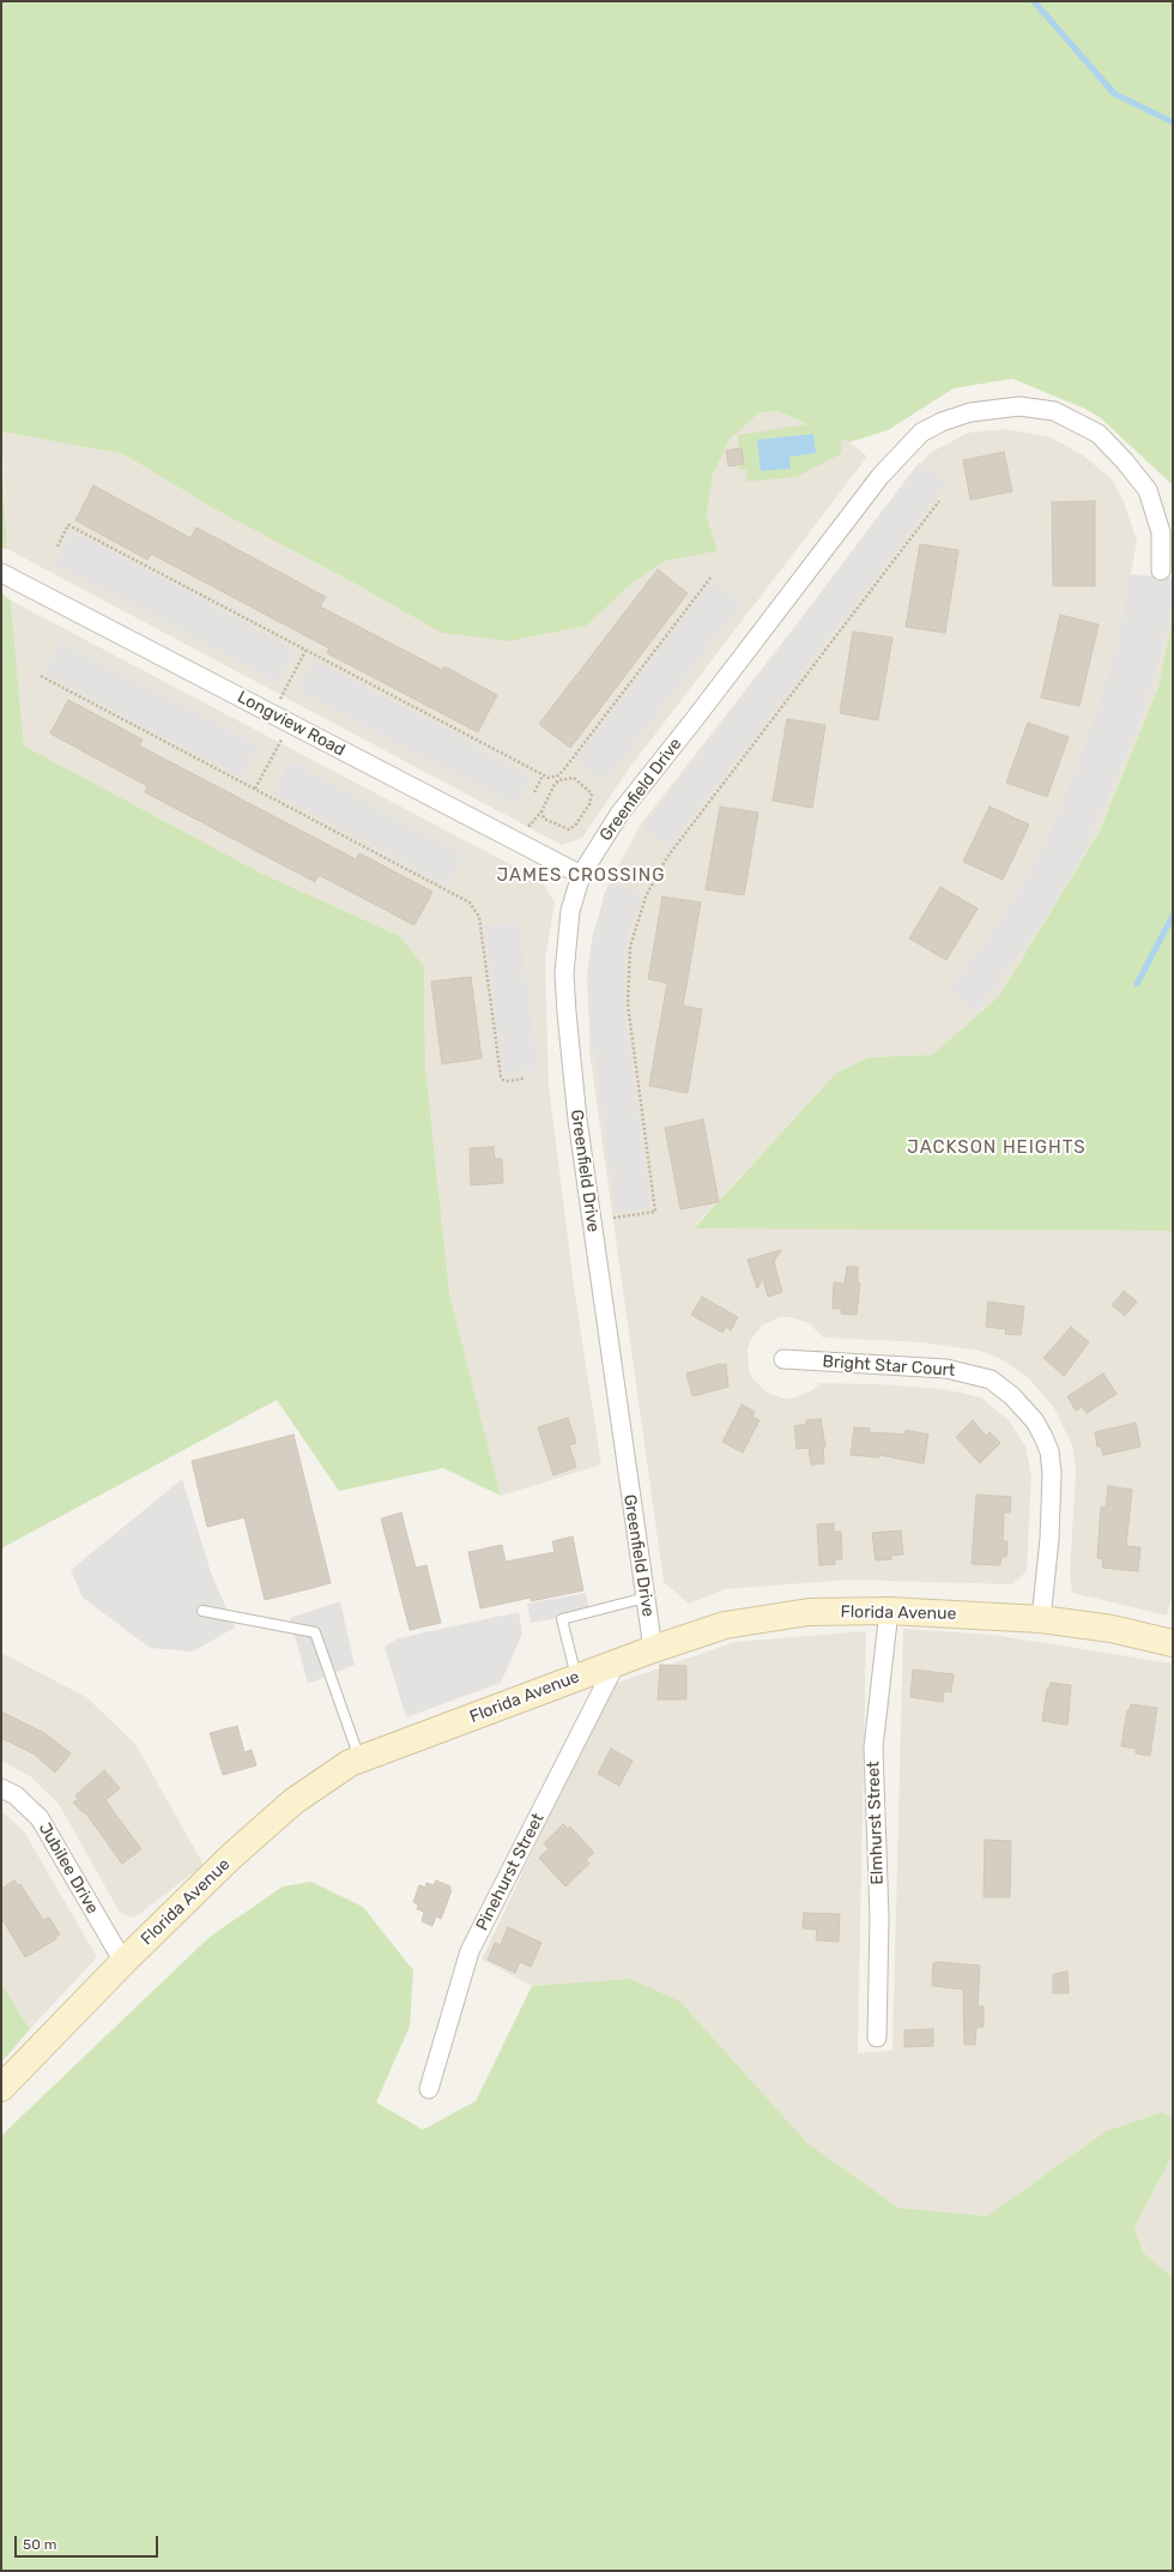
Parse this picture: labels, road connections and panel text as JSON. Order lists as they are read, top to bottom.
{
  "streets": {
    "main road": ["Florida Avenue"],
    "street": [
      "Longview Road",
      "Greenfield Drive",
      "Bright Star Court",
      "Elmhurst Street",
      "Jubilee Drive",
      "Pinehurst Street"
    ]
  },
  "crossings": [
    ["Longview Road", "Greenfield Drive"],
    ["Greenfield Drive", "Florida Avenue"],
    ["Bright Star Court", "Florida Avenue"],
    ["Florida Avenue", "Elmhurst Street"],
    ["Florida Avenue", "Jubilee Drive"],
    ["Florida Avenue", "Pinehurst Street"]
  ],
  "districts": ["JAMES CROSSING", "JACKSON HEIGHTS"],
  "scale_bar": "50 m"
}
